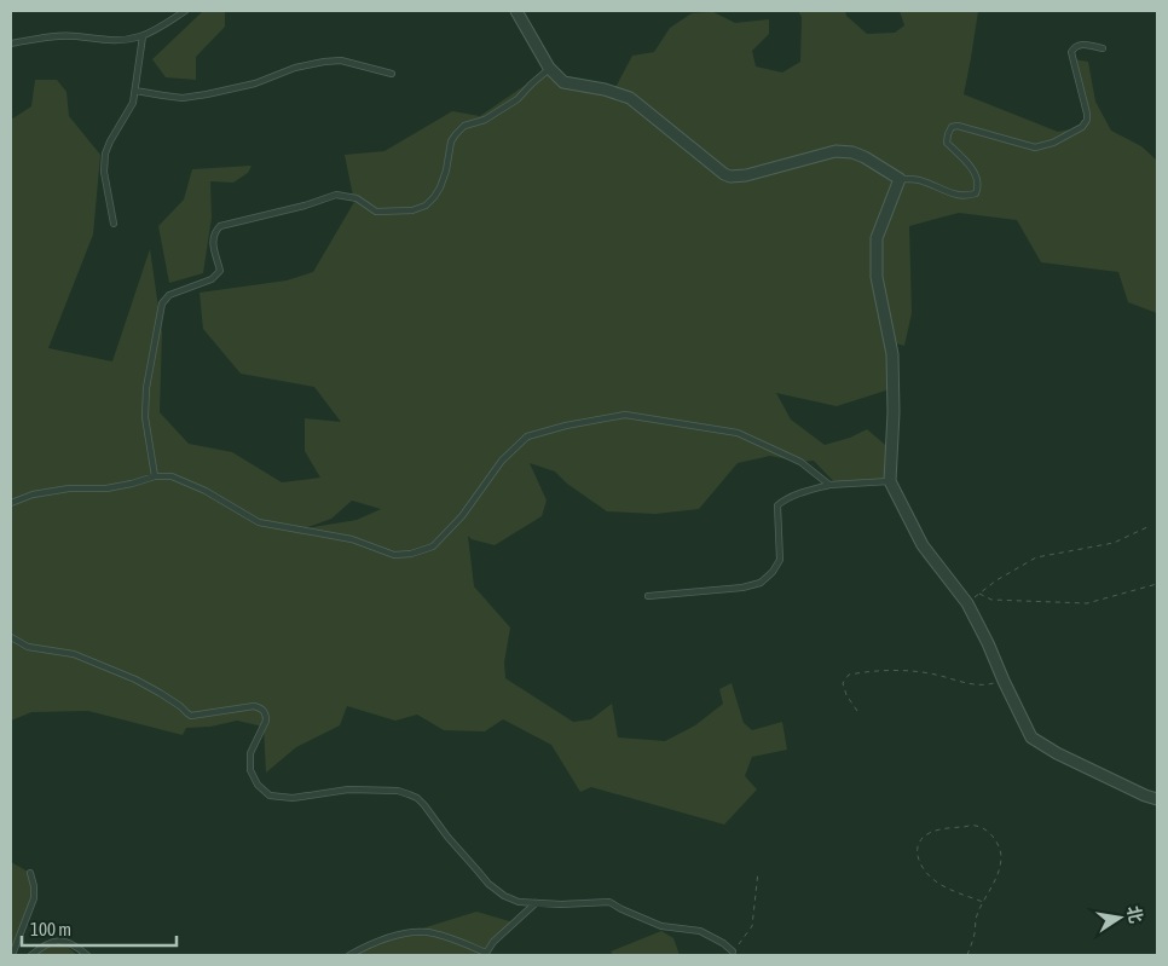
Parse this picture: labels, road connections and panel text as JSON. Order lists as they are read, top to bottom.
{
  "scale_bar": "100 m",
  "north": "right"
}
